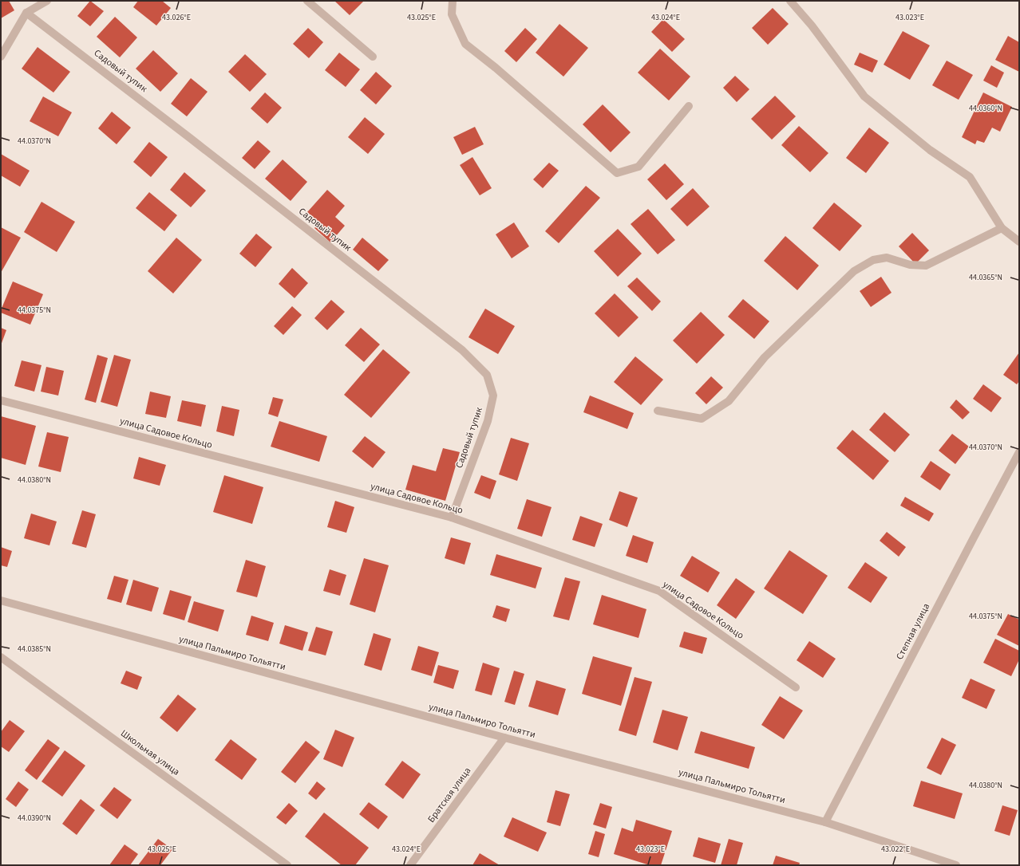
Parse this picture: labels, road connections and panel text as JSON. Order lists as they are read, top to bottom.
{
  "streets": {
    "street": [
      "Садовый тупик",
      "улица Садовое Кольцо",
      "Степная улица",
      "улица Пальмиро Тольятти",
      "Школьная улица",
      "Братская улица"
    ]
  },
  "crossings": [
    ["Садовый тупик", "улица Садовое Кольцо"],
    ["Степная улица", "улица Пальмиро Тольятти"],
    ["улица Пальмиро Тольятти", "Братская улица"]
  ],
  "coordinates": [
    "43.026°E",
    "43.025°E",
    "43.024°E",
    "43.023°E",
    "44.0360°N",
    "44.0370°N",
    "44.0365°N",
    "44.0375°N",
    "44.0380°N",
    "44.0385°N",
    "44.0390°N",
    "43.022°E"
  ]
}
